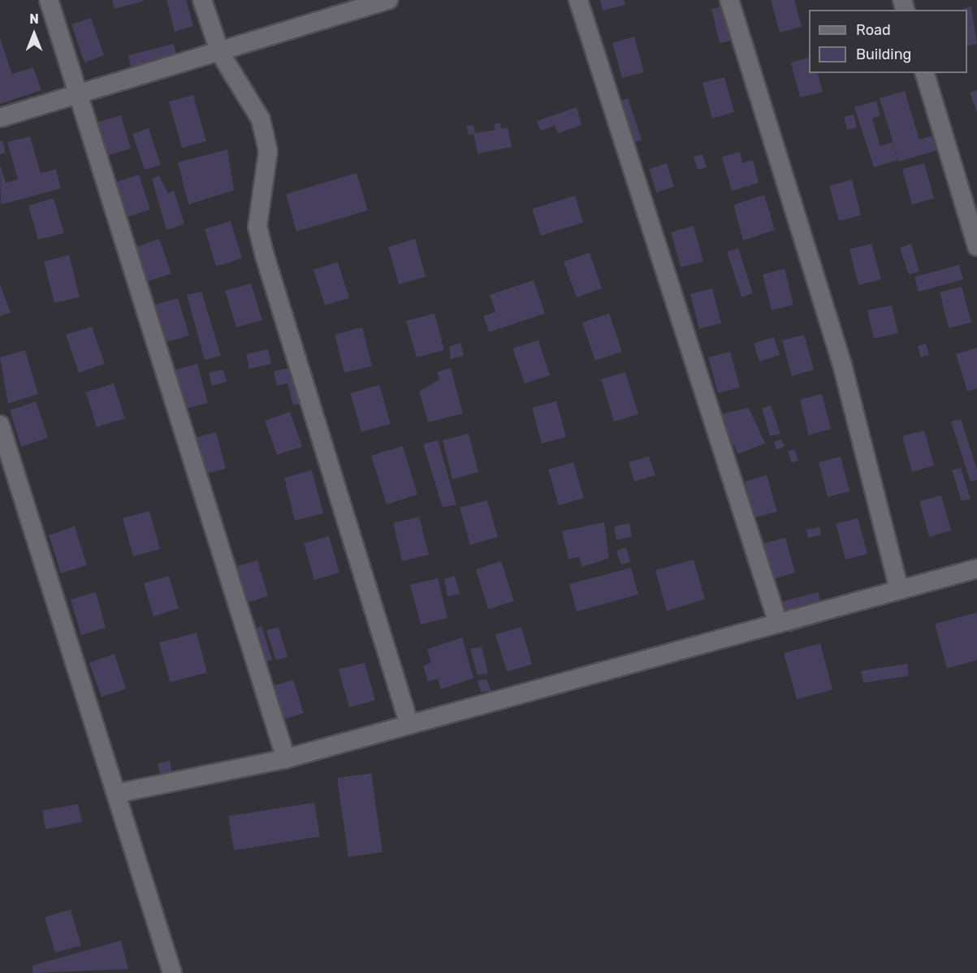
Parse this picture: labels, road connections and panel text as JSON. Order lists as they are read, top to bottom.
{
  "legend": ["Road", "Building"],
  "north": "top"
}
